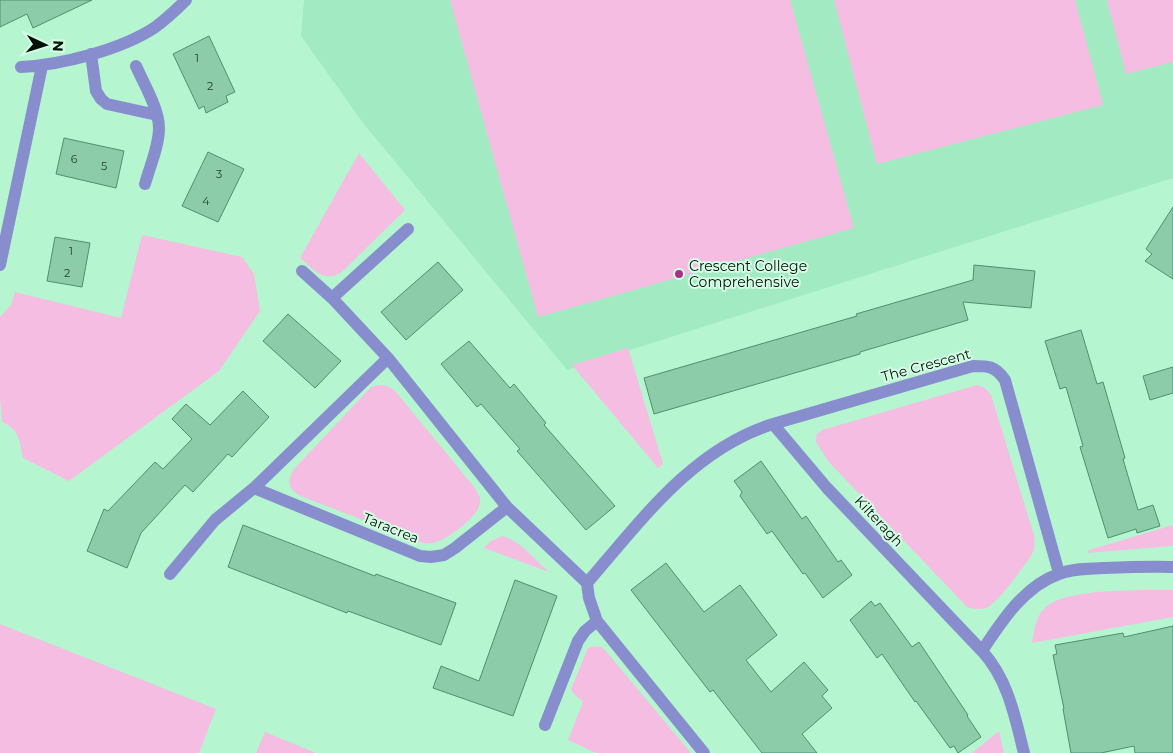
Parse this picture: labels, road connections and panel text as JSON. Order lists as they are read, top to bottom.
{
  "streets": {
    "street": ["The Crescent", "Kilteragh", "Taracrea"]
  },
  "crossings": [
    ["The Crescent", "Kilteragh"]
  ],
  "places": ["Crescent College Comprehensive"],
  "house_numbers": [
    "1",
    "2",
    "6",
    "5",
    "3",
    "4",
    "1",
    "2"
  ],
  "north": "right"
}
